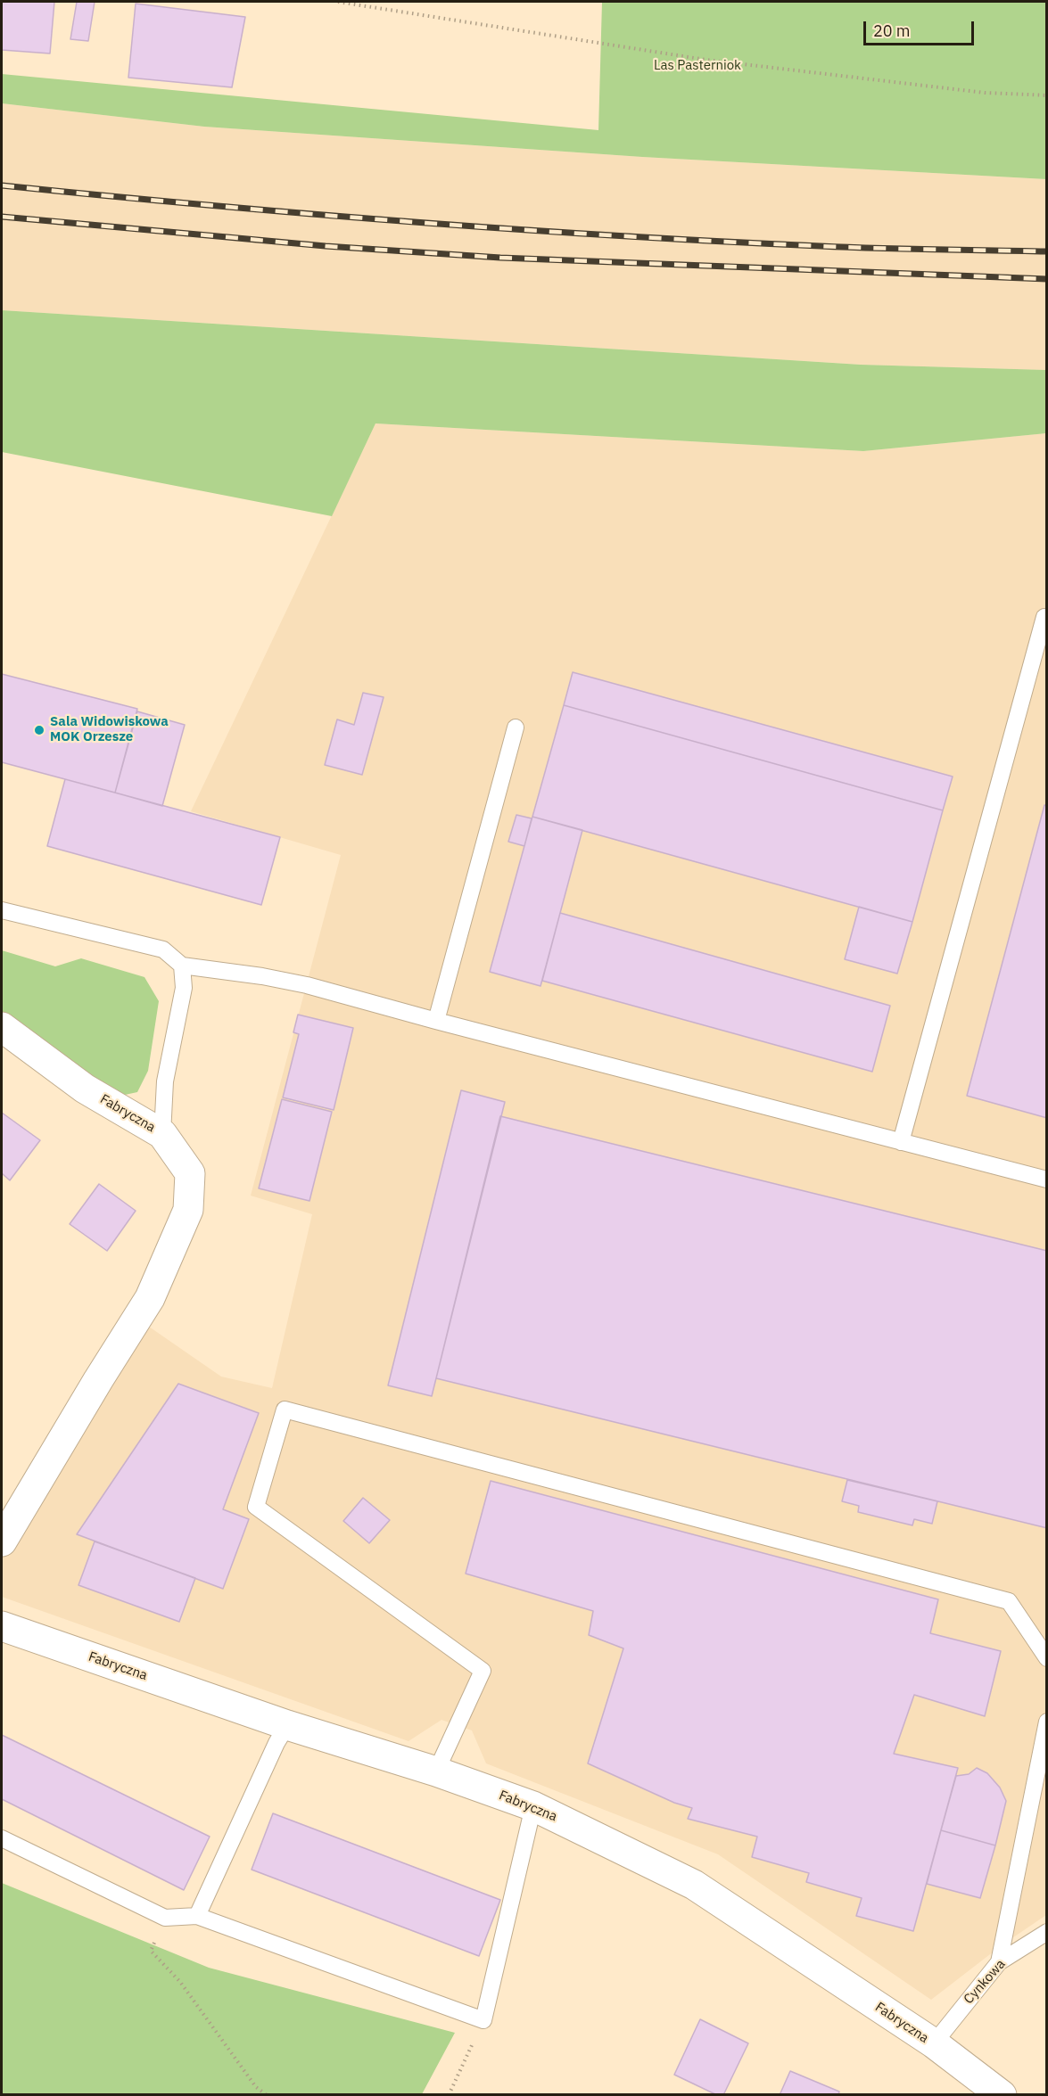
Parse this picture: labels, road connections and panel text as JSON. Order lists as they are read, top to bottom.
{
  "streets": {
    "street": ["Fabryczna"],
    "lane": ["Cynkowa"]
  },
  "crossings": [
    ["Fabryczna", "Cynkowa"]
  ],
  "parks": ["Las Pasterniok"],
  "places": ["Sala Widowiskowa MOK Orzesze"],
  "scale_bar": "20 m"
}
